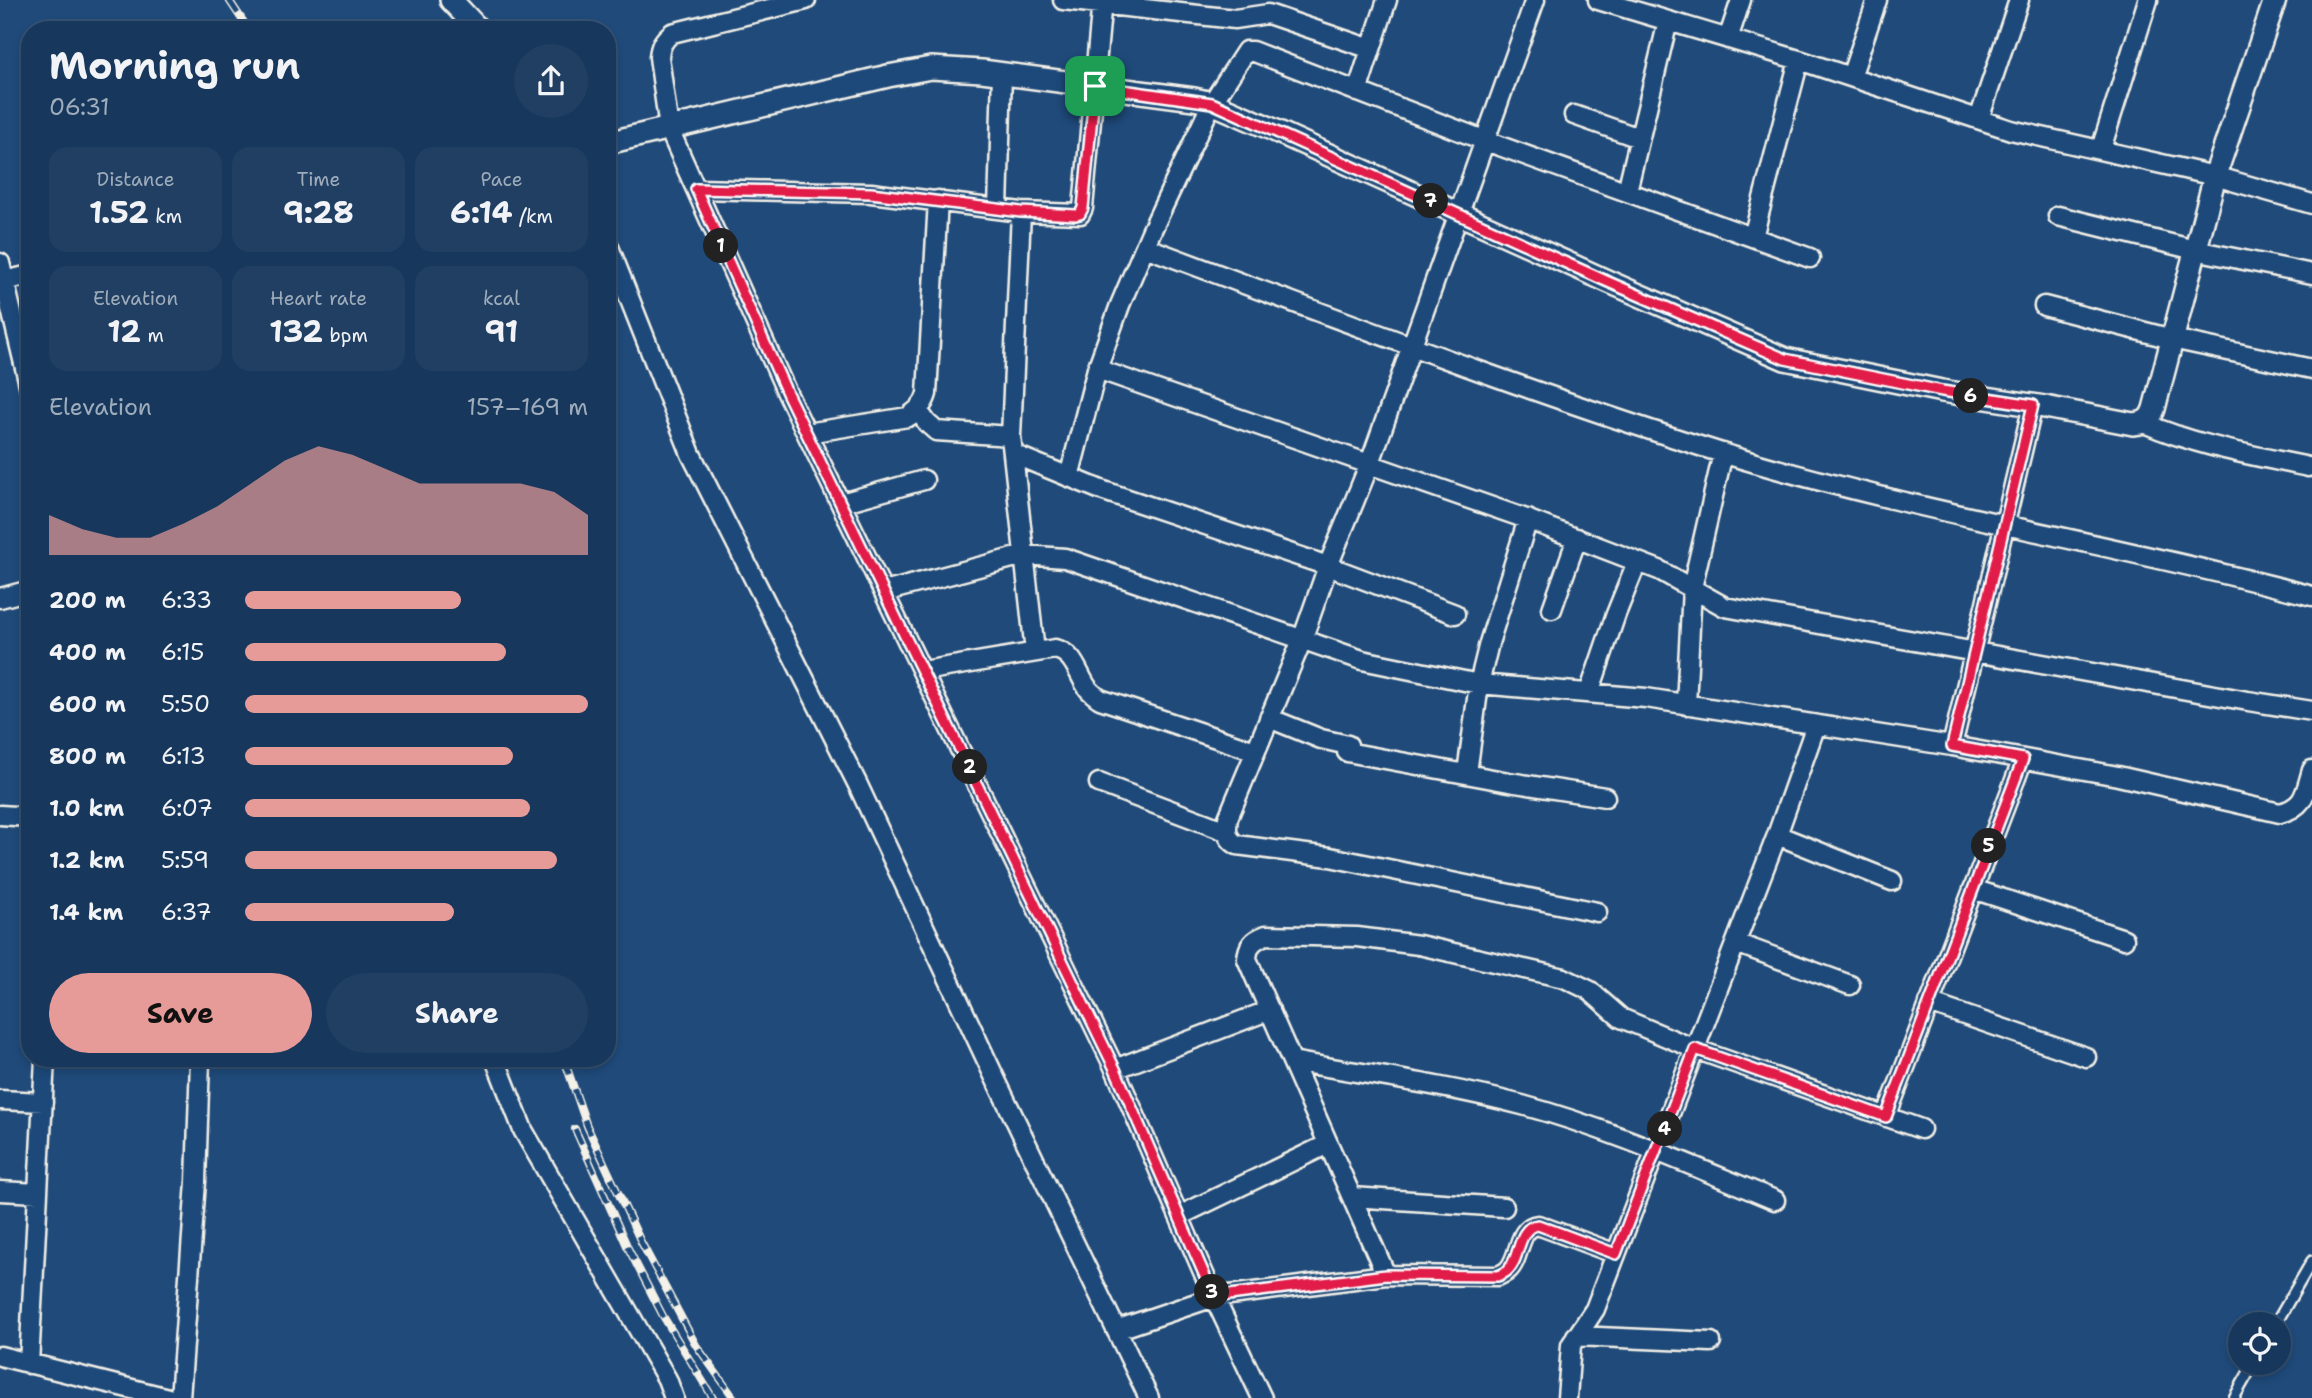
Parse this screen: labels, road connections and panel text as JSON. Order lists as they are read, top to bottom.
{
  "page": {
    "heading": ["Morning run", "06:31"],
    "stats": [
      ["Distance", "1.52 km"],
      ["Time", "9:28"],
      ["Pace", "6:14 /km"],
      ["Elevation", "12 m"],
      ["Heart rate", "132 bpm"],
      ["kcal", "91"]
    ],
    "pins": [
      "7",
      "1",
      "6",
      "2",
      "5",
      "4",
      "3"
    ],
    "chart": ["Elevation", "157–169 m"],
    "list": [
      {
        "name": "200 m",
        "note": "6:33"
      },
      {
        "name": "400 m",
        "note": "6:15"
      },
      {
        "name": "600 m",
        "note": "5:50"
      },
      {
        "name": "800 m",
        "note": "6:13"
      },
      {
        "name": "1.0 km",
        "note": "6:07"
      },
      {
        "name": "1.2 km",
        "note": "5:59"
      },
      {
        "name": "1.4 km",
        "note": "6:37"
      }
    ],
    "buttons": ["Save", "Share"]
  }
}
